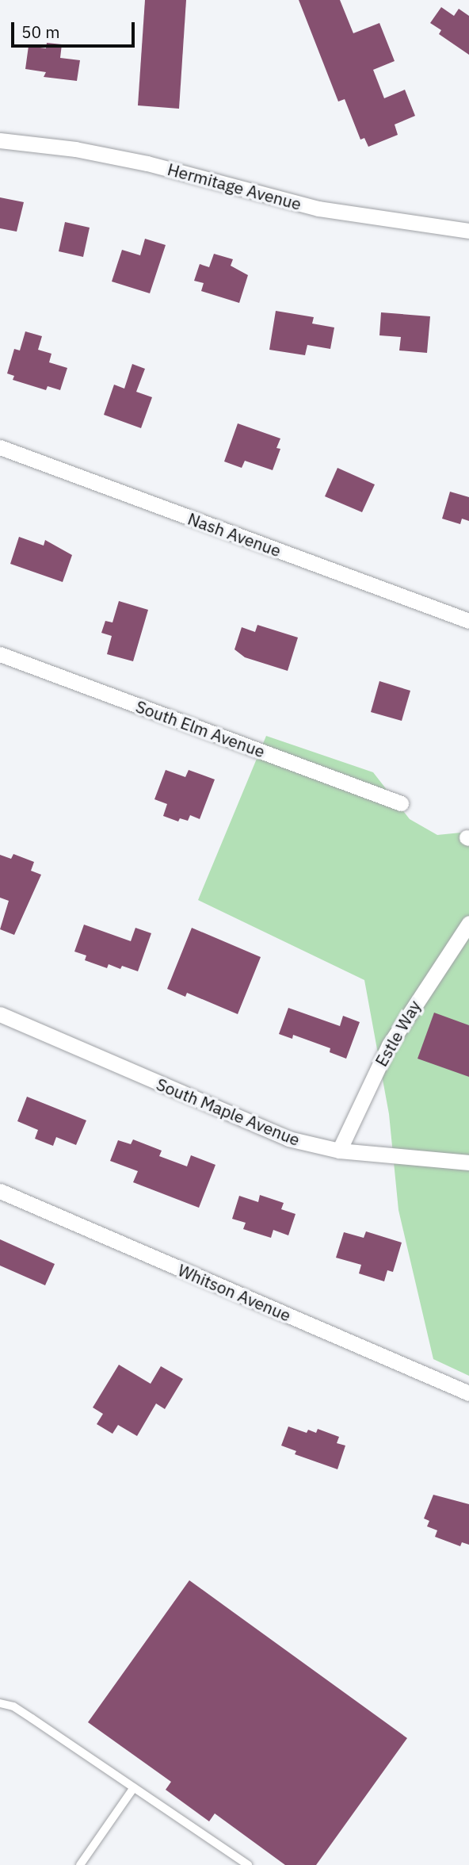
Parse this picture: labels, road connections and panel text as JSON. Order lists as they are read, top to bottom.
{
  "streets": {
    "street": [
      "Hermitage Avenue",
      "Nash Avenue",
      "South Elm Avenue",
      "Estle Way",
      "South Maple Avenue",
      "Whitson Avenue"
    ]
  },
  "crossings": [
    ["Estle Way", "South Maple Avenue"]
  ],
  "scale_bar": "50 m"
}
